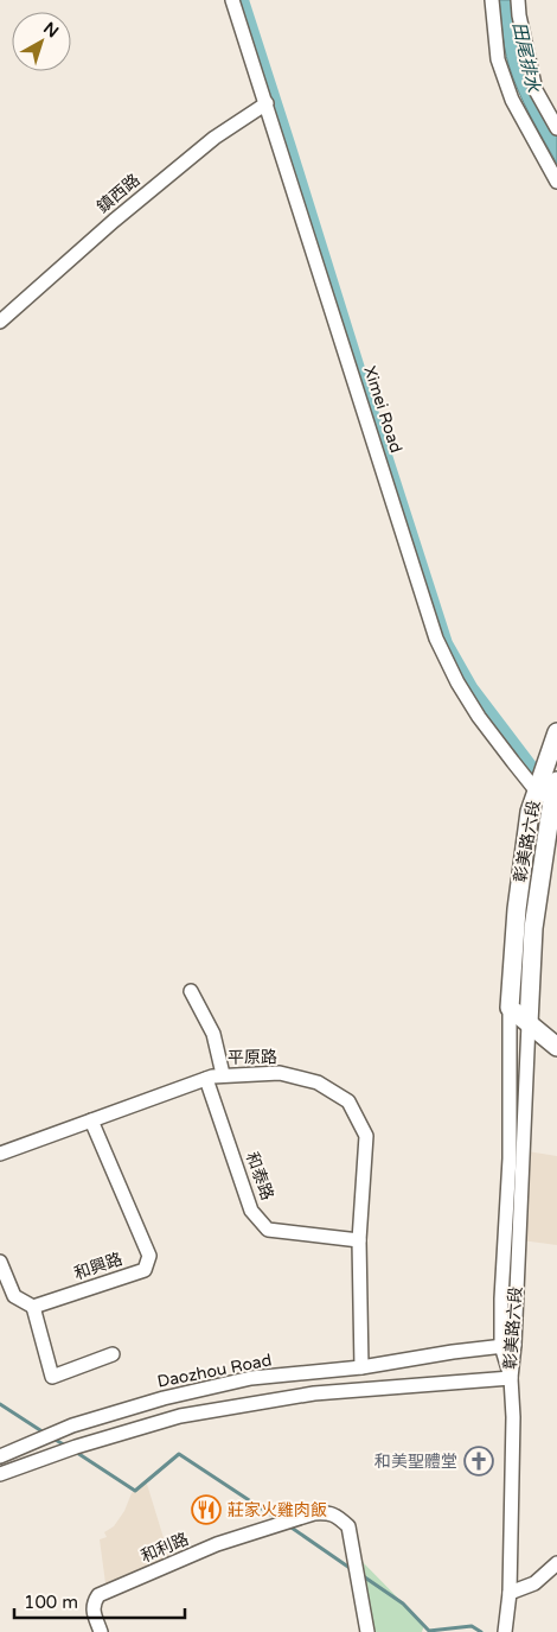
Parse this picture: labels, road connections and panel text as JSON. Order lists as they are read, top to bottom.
{
  "streets": {
    "main road": ["彰美路六段"],
    "street": [
      "鎮西路",
      "Ximei Road",
      "平原路",
      "和泰路",
      "和興路",
      "Daozhou Road",
      "和利路"
    ]
  },
  "crossings": [
    ["鎮西路", "Ximei Road"],
    ["Ximei Road", "彰美路六段"],
    ["彰美路六段", "Daozhou Road"],
    ["平原路", "和泰路"],
    ["平原路", "和興路"],
    ["平原路", "Daozhou Road"]
  ],
  "water": ["田尾排水"],
  "places": {
    "church": ["和美聖體堂"],
    "restaurant": ["莊家火雞肉飯"]
  },
  "scale_bar": "100 m",
  "north": "top right"
}
